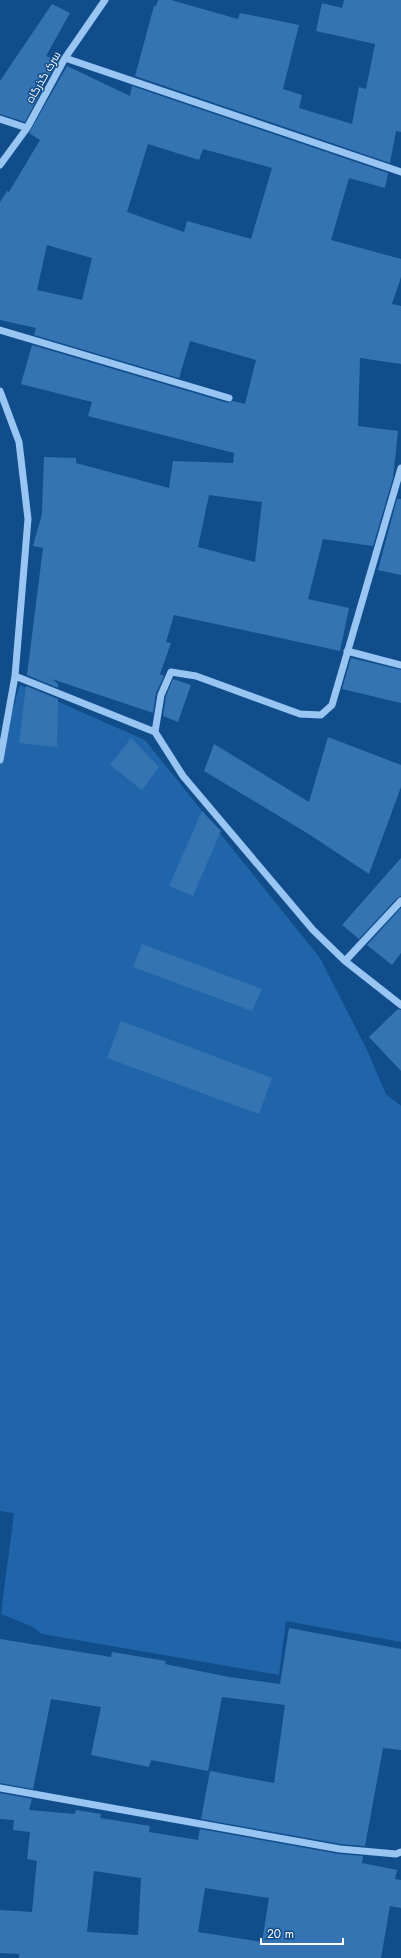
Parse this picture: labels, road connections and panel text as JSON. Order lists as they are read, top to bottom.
{
  "streets": {
    "street": ["سرک گذرگاه"]
  },
  "scale_bar": "20 m"
}
